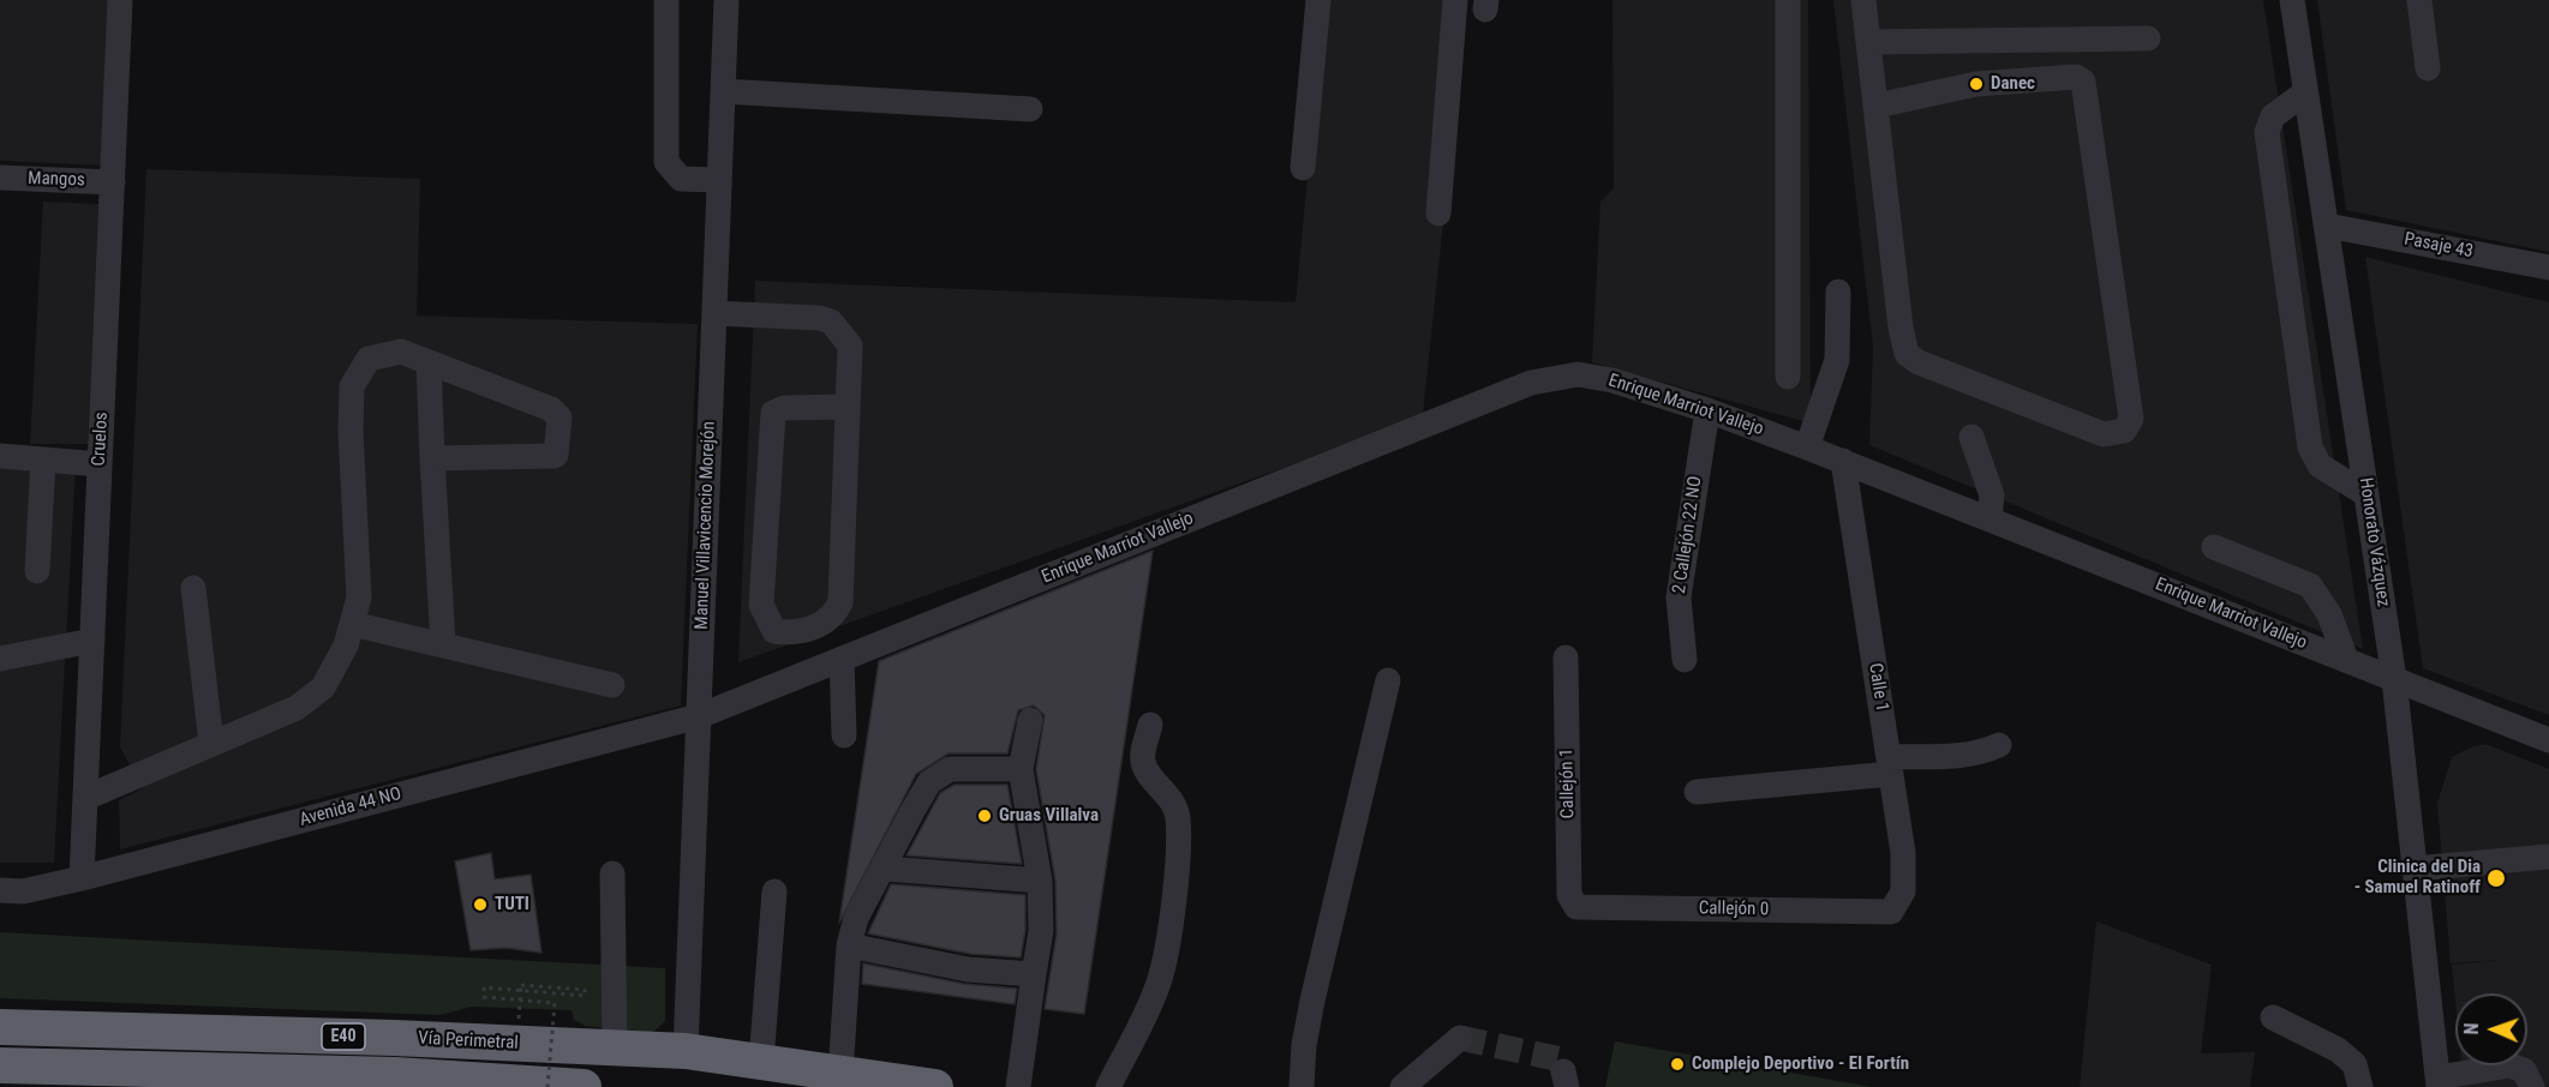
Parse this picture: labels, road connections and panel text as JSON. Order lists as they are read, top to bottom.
{
  "streets": {
    "highway": ["E40", "Vía Perimetral"],
    "street": [
      "Mangos",
      "Pasaje 43",
      "Enrique Marriot Vallejo",
      "Cruelos",
      "Manuel Villavicencio Morejón",
      "2 Callejón 22 NO",
      "Honorato Vázquez",
      "Calle 1",
      "Callejón 1",
      "Avenida 44 NO",
      "Callejón 0"
    ]
  },
  "crossings": [
    ["Mangos", "Cruelos"],
    ["Pasaje 43", "Honorato Vázquez"],
    ["Enrique Marriot Vallejo", "Manuel Villavicencio Morejón"],
    ["Enrique Marriot Vallejo", "2 Callejón 22 NO"],
    ["Enrique Marriot Vallejo", "Honorato Vázquez"],
    ["Enrique Marriot Vallejo", "Calle 1"],
    ["Enrique Marriot Vallejo", "Avenida 44 NO"],
    ["Cruelos", "Avenida 44 NO"],
    ["Manuel Villavicencio Morejón", "Avenida 44 NO"],
    ["Manuel Villavicencio Morejón", "Vía Perimetral"],
    ["Calle 1", "Callejón 0"],
    ["Callejón 1", "Callejón 0"]
  ],
  "places": [
    "Danec",
    "Gruas Villalva",
    "Clinica del Dia - Samuel Ratinoff",
    "TUTI",
    "Complejo Deportivo - El Fortín"
  ],
  "north": "left"
}
